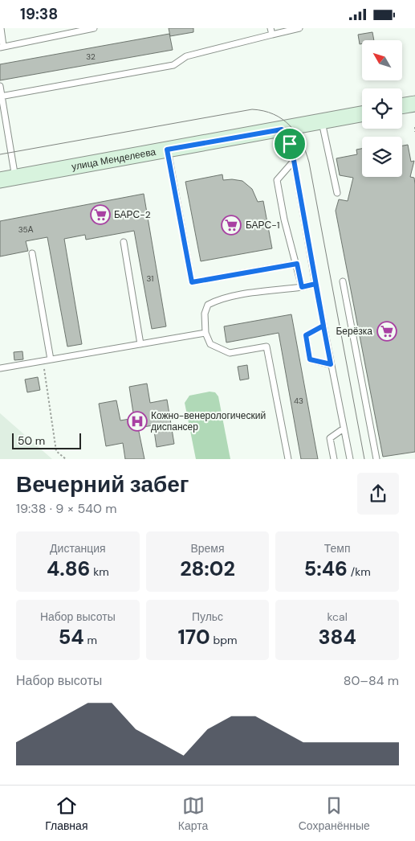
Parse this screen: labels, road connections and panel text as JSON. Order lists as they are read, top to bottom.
{
  "streets": {
    "main road": ["улица Менделеева"]
  },
  "places": {
    "supermarket": ["БАРС-2", "БАРС-1", "Берёзка"],
    "hospital": ["Кожно-венерологический диспансер"]
  },
  "house_numbers": [
    "32",
    "35А",
    "31",
    "43"
  ],
  "scale_bar": "50 m",
  "north": "top left",
  "page": {
    "status": "19:38",
    "scale": "50 m",
    "heading": ["Вечерний забег", "19:38 · 9 × 540 m"],
    "stats": [
      ["Дистанция", "4.86 km"],
      ["Время", "28:02"],
      ["Темп", "5:46 /km"],
      ["Набор высоты", "54 m"],
      ["Пульс", "170 bpm"],
      ["kcal", "384"]
    ],
    "chart": ["Набор высоты", "80–84 m"],
    "tabs": ["Главная", "Карта", "Сохранённые"]
  }
}
